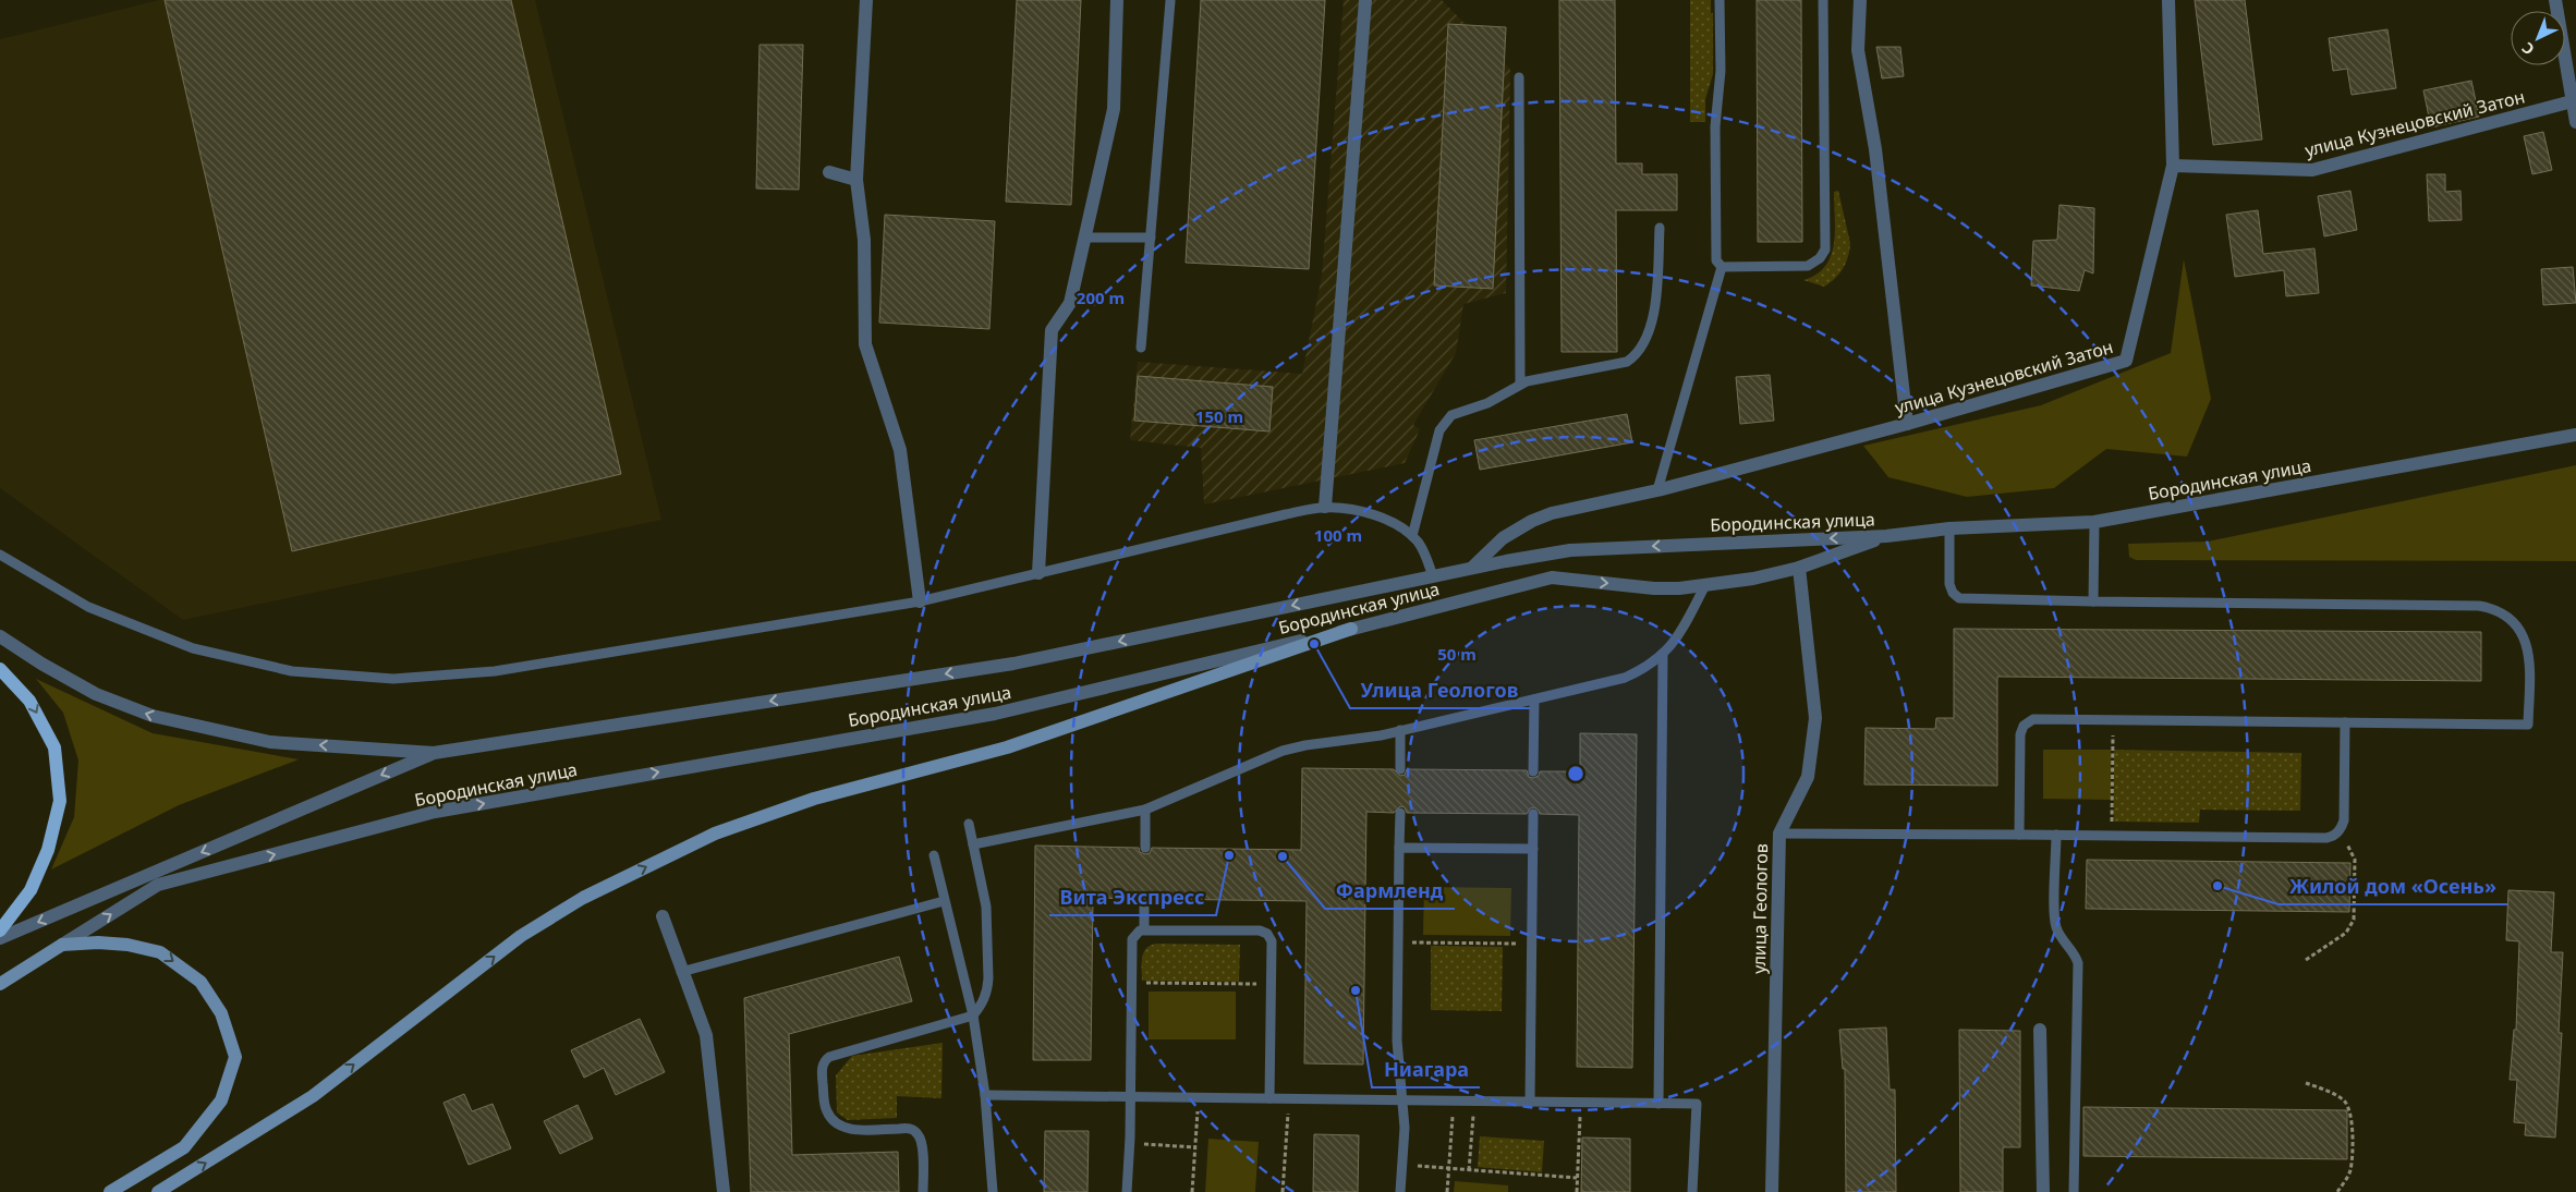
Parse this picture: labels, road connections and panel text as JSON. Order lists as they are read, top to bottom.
{
  "streets": {
    "main road": ["Бородинская улица"],
    "street": ["улица Кузнецовский Затон", "улица Геологов"]
  },
  "crossings": [
    ["улица Кузнецовский Затон", "Бородинская улица"],
    ["Бородинская улица", "улица Геологов"]
  ],
  "places": [
    "Улица Геологов",
    "Вита Экспресс",
    "Фармленд",
    "Жилой дом «Осень»",
    "Ниагара"
  ],
  "north": "bottom left",
  "rings": [
    "200 m",
    "150 m",
    "100 m",
    "50 m"
  ]
}
